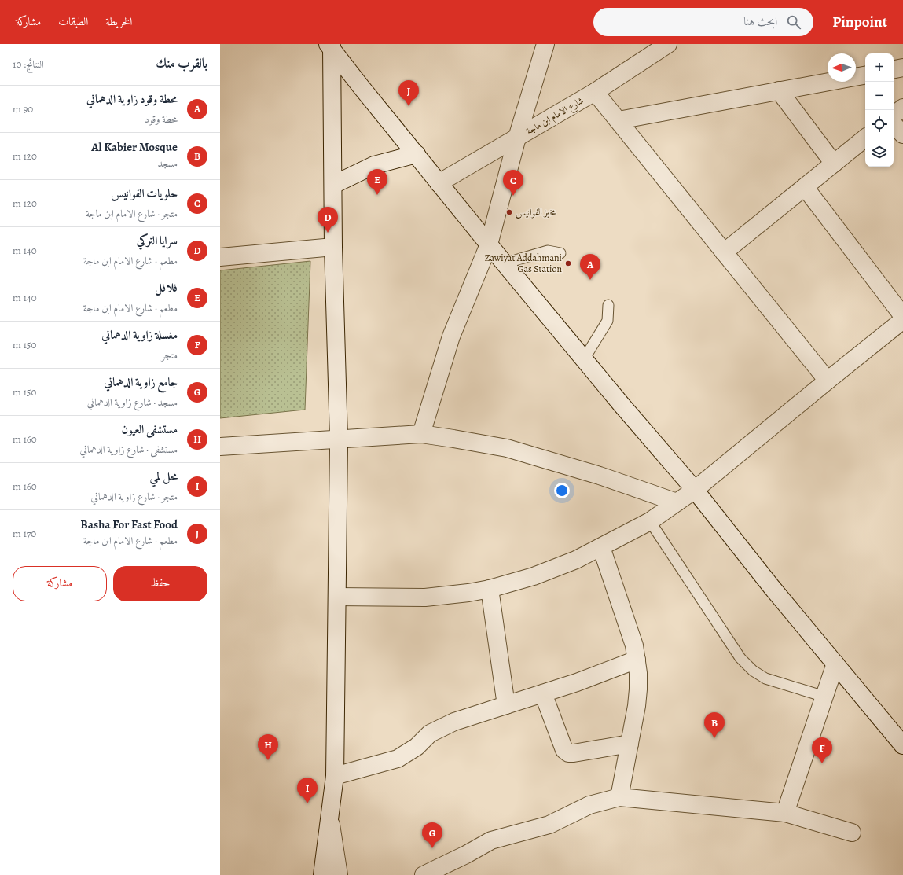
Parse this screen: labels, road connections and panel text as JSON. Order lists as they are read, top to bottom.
{
  "streets": {
    "street": ["شارع الامام ابن ماجة"]
  },
  "places": ["مخبز الفوانيس", "Zawiyat Addahmani Gas Station"],
  "north": "left",
  "page": {
    "header": "Pinpoint",
    "search": "ابحث هنا",
    "nav": ["الخريطة", "الطبقات", "مشاركة"],
    "heading": ["بالقرب منك", "النتائج: 10"],
    "map_buttons": ["+", "−"],
    "pins": [
      "J",
      "E",
      "C",
      "D",
      "A",
      "B",
      "H",
      "F",
      "I",
      "G"
    ],
    "list": [
      {
        "mark": "A",
        "name": "محطة وقود زاوية الدهماني",
        "note": "محطة وقود",
        "value": "90 m"
      },
      {
        "mark": "B",
        "name": "Al Kabier Mosque",
        "note": "مسجد",
        "value": "120 m"
      },
      {
        "mark": "C",
        "name": "حلويات الفوانيس",
        "note": "متجر · شارع الامام ابن ماجة",
        "value": "120 m"
      },
      {
        "mark": "D",
        "name": "سرايا التركي",
        "note": "مطعم · شارع الامام ابن ماجة",
        "value": "140 m"
      },
      {
        "mark": "E",
        "name": "فلافل",
        "note": "مطعم · شارع الامام ابن ماجة",
        "value": "140 m"
      },
      {
        "mark": "F",
        "name": "مغسلة زاوية الدهماني",
        "note": "متجر",
        "value": "150 m"
      },
      {
        "mark": "G",
        "name": "جامع زاوية الدهماني",
        "note": "مسجد · شارع زاوية الدهماني",
        "value": "150 m"
      },
      {
        "mark": "H",
        "name": "مستشفى العيون",
        "note": "مستشفى · شارع زاوية الدهماني",
        "value": "160 m"
      },
      {
        "mark": "I",
        "name": "محل لمي",
        "note": "متجر · شارع زاوية الدهماني",
        "value": "160 m"
      },
      {
        "mark": "J",
        "name": "Basha For Fast Food",
        "note": "مطعم · شارع الامام ابن ماجة",
        "value": "170 m"
      }
    ],
    "buttons": ["حفظ", "مشاركة"]
  }
}
